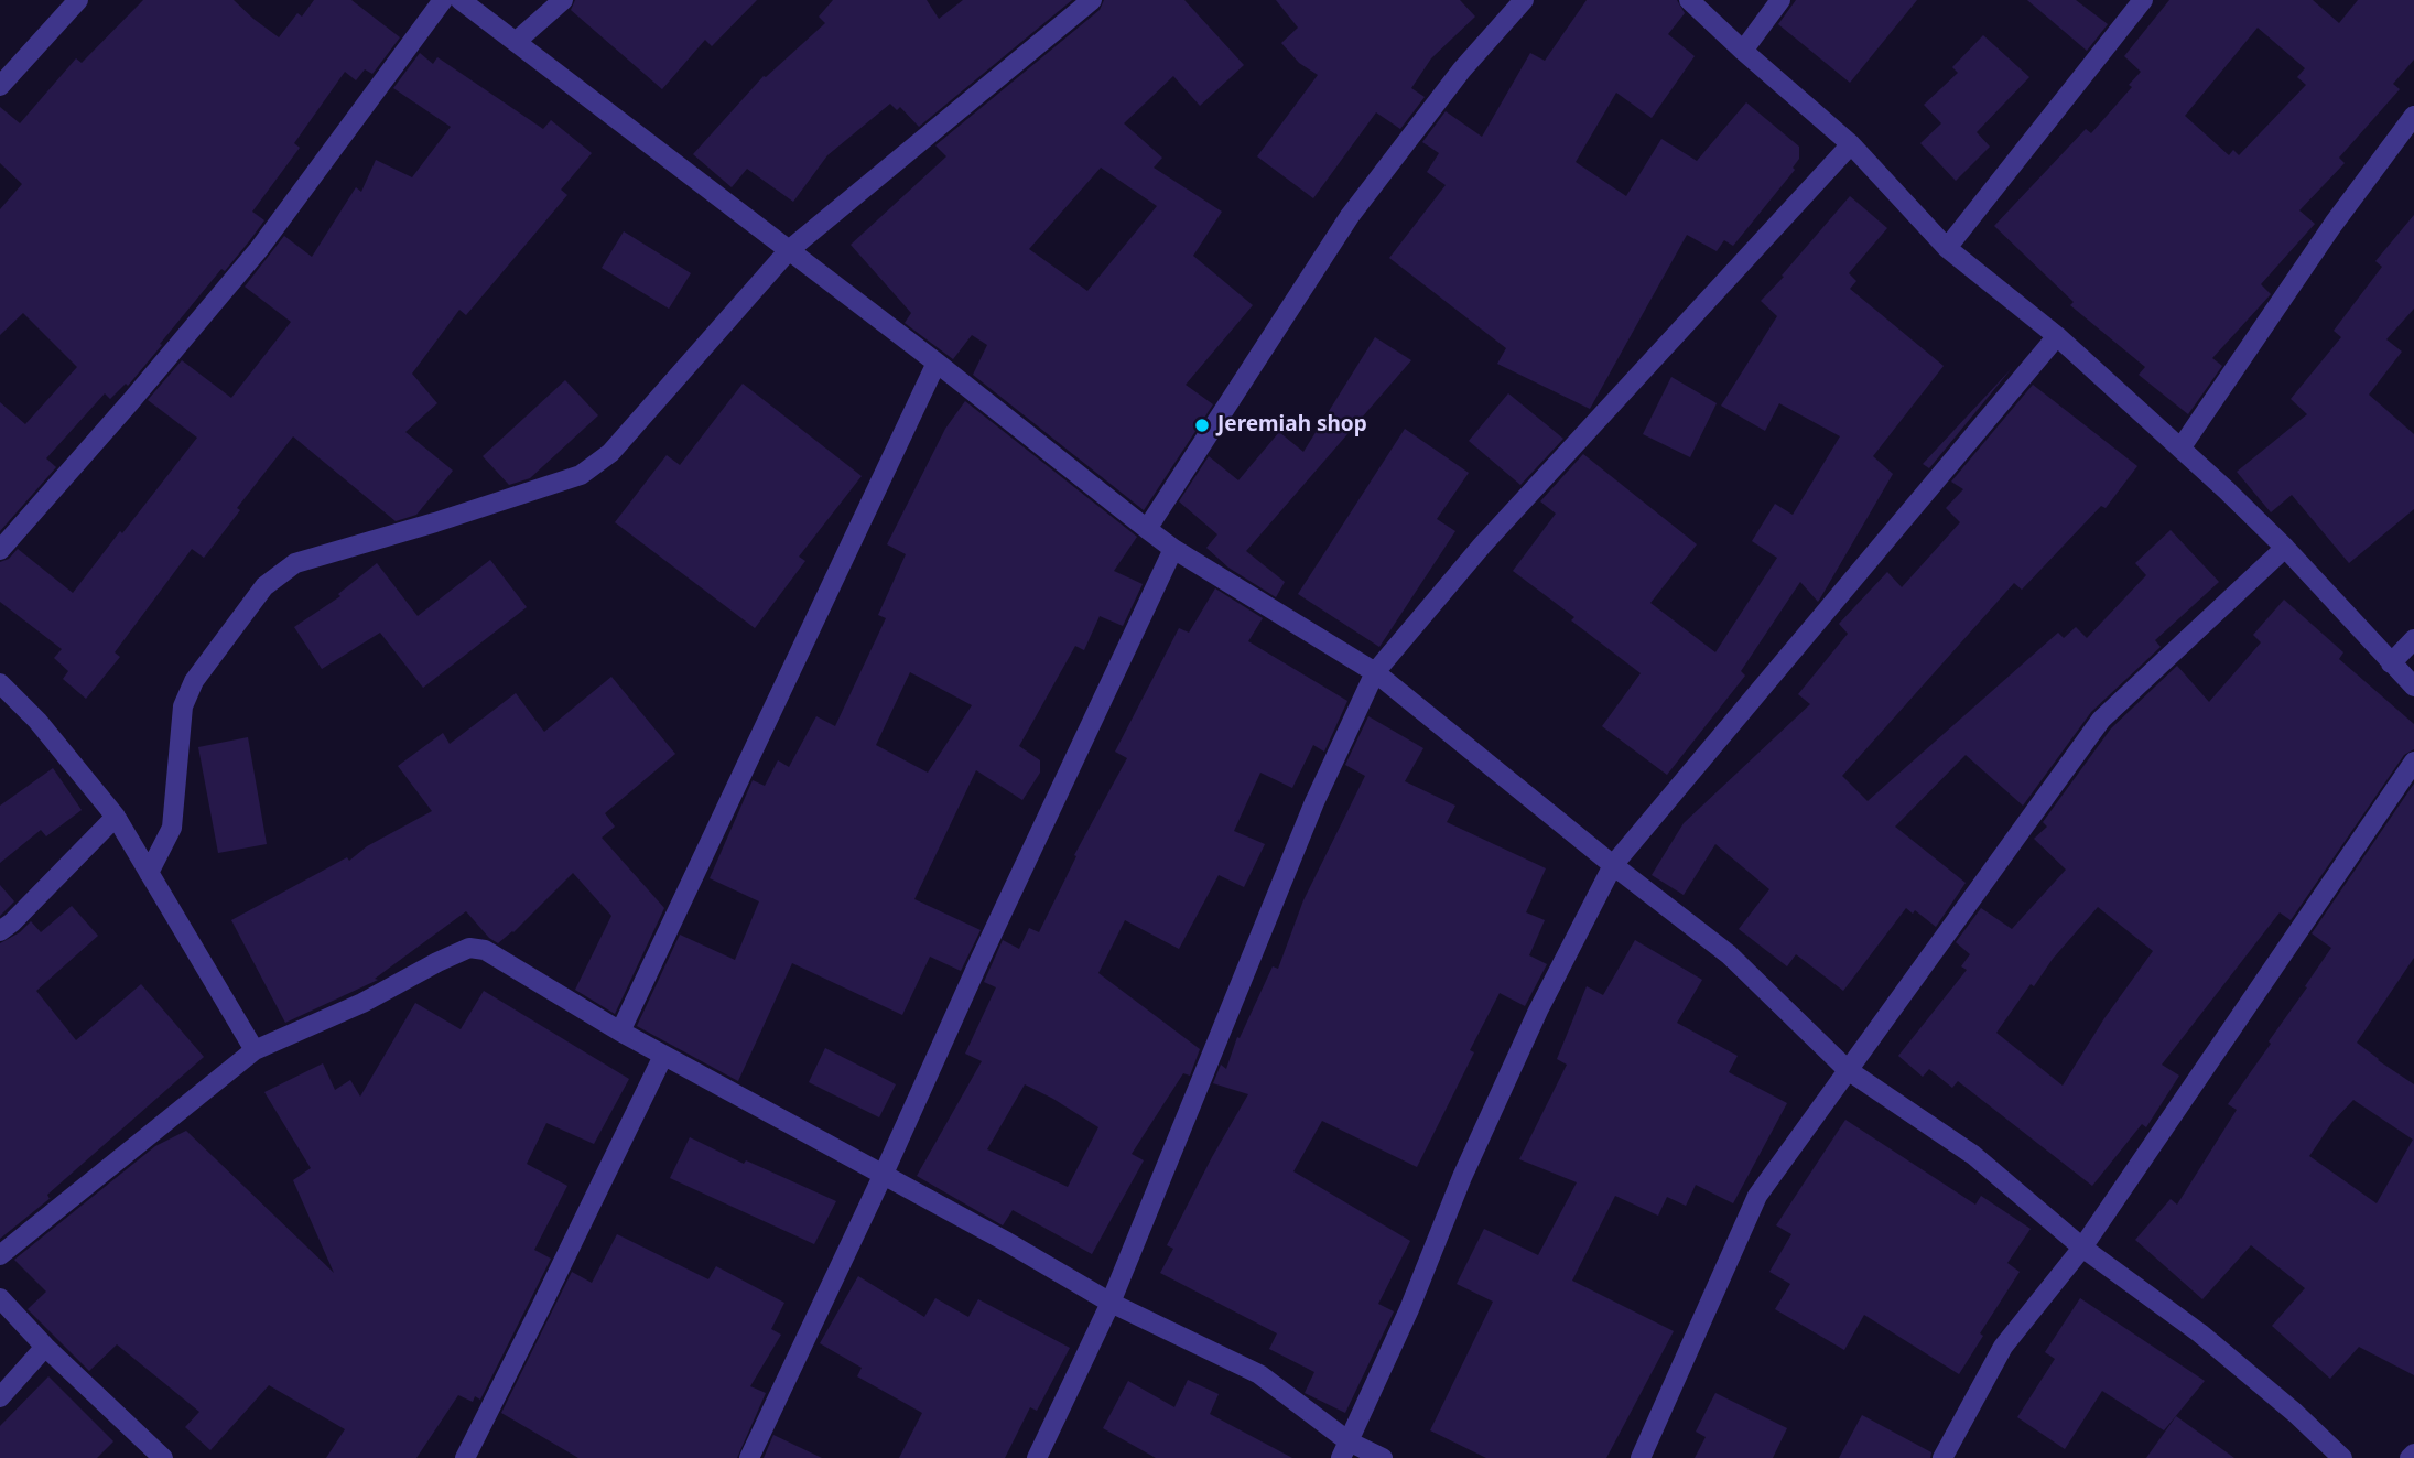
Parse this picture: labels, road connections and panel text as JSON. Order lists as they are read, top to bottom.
{
  "places": ["Jeremiah shop"]
}
